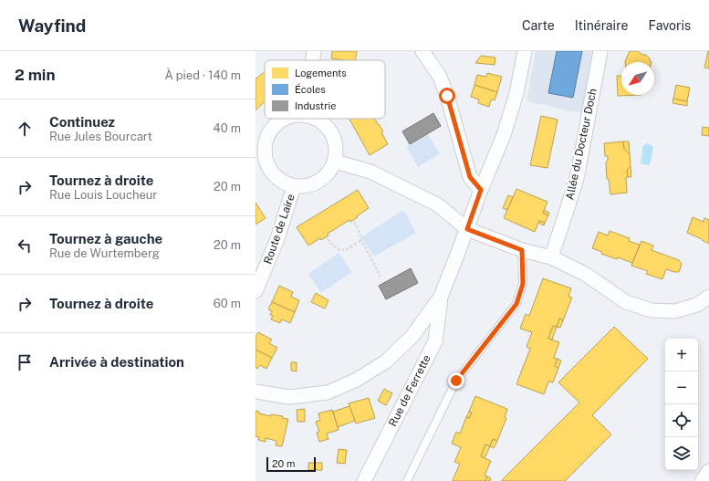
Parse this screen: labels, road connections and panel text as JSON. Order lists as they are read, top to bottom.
{
  "streets": {
    "street": ["Allée du Docteur Doch", "Route de Laire", "Rue de Ferrette"]
  },
  "legend": ["Logements", "Écoles", "Industrie"],
  "scale_bar": "20 m",
  "north": "bottom left",
  "page": {
    "header": "Wayfind",
    "nav": ["Carte", "Itinéraire", "Favoris"],
    "heading": ["2 min", "À pied · 140 m"],
    "list": [
      ["Continuez", "Rue Jules Bourcart", "40 m"],
      ["Tournez à droite", "Rue Louis Loucheur", "20 m"],
      ["Tournez à gauche", "Rue de Wurtemberg", "20 m"],
      ["Tournez à droite", "60 m"],
      "Arrivée à destination"
    ],
    "map_buttons": ["+", "−"],
    "scale": "20 m"
  }
}
